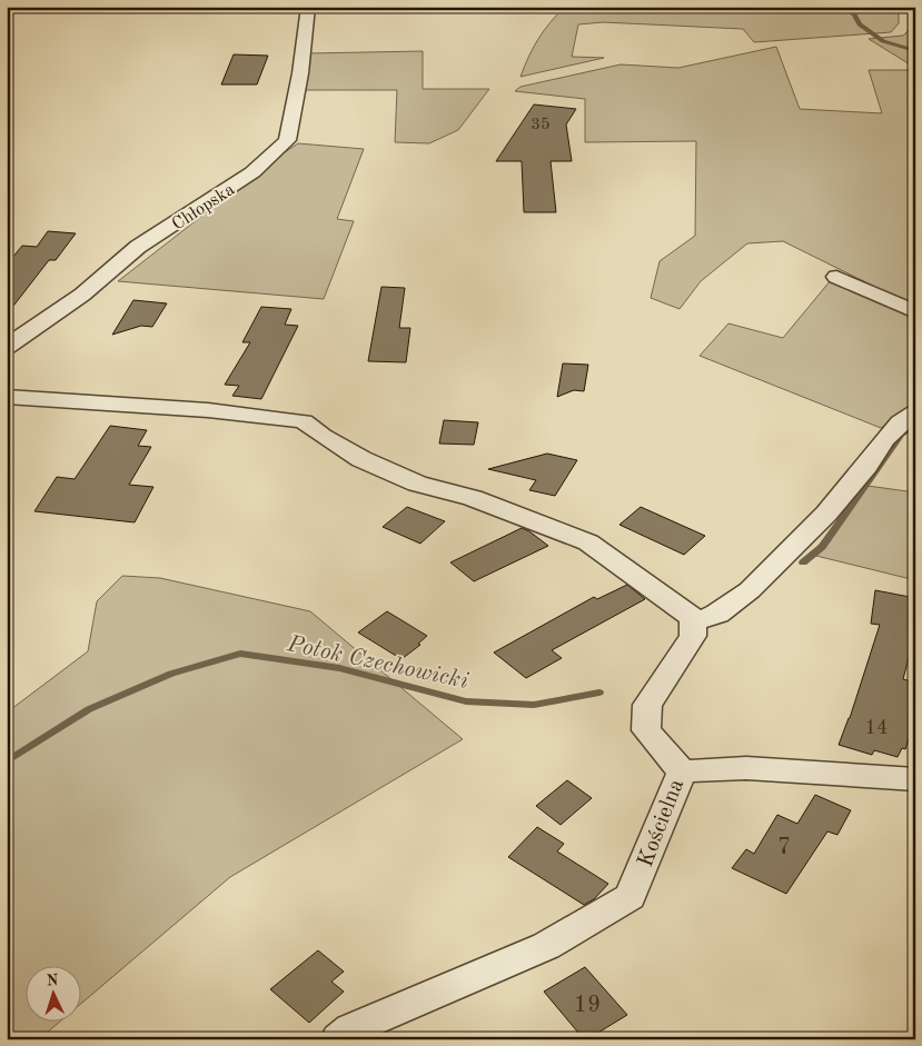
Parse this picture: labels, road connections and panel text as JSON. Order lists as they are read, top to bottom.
{
  "streets": {
    "street": ["Chłopska", "Kościelna"]
  },
  "water": ["Potok Czechowicki"],
  "house_numbers": [
    "35",
    "14",
    "7",
    "19"
  ],
  "north": "top"
}
